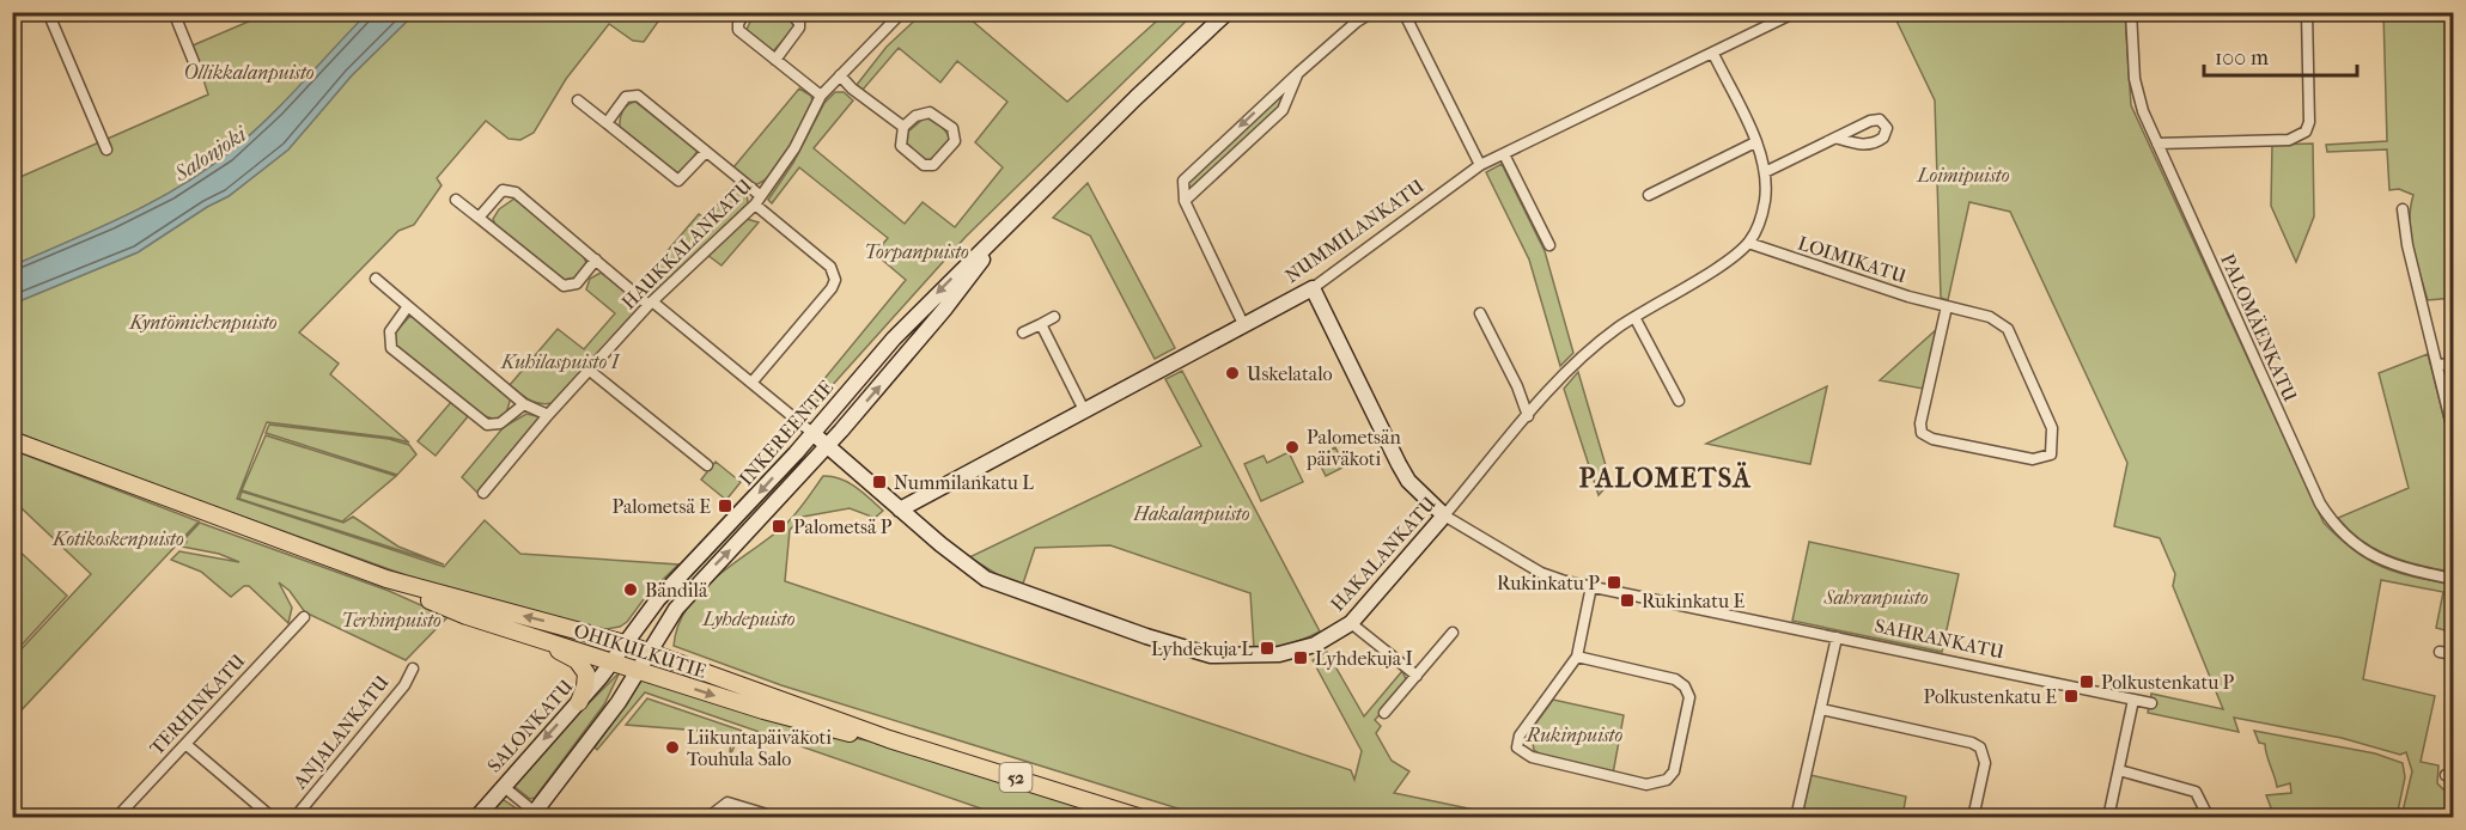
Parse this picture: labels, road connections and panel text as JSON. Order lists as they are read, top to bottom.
{
  "streets": {
    "main road": ["OHIKULKUTIE", "52"],
    "street": [
      "NUMMILANKATU",
      "HAUKKALANKATU",
      "LOIMIKATU",
      "PALOMÄENKATU",
      "INKEREENTIE",
      "HAKALANKATU",
      "SAHRANKATU",
      "TERHINKATU",
      "SALONKATU",
      "ANJALANKATU"
    ]
  },
  "crossings": [
    ["NUMMILANKATU", "HAKALANKATU"],
    ["NUMMILANKATU", "SAHRANKATU"],
    ["LOIMIKATU", "HAKALANKATU"],
    ["INKEREENTIE", "HAKALANKATU"],
    ["INKEREENTIE", "OHIKULKUTIE"],
    ["INKEREENTIE", "SALONKATU"],
    ["HAKALANKATU", "SAHRANKATU"],
    ["OHIKULKUTIE", "SALONKATU"]
  ],
  "districts": ["PALOMETSÄ"],
  "water": ["Salonjoki"],
  "parks": [
    "Ollikkalanpuisto",
    "Loimipuisto",
    "Torpanpuisto",
    "Kyntömiehenpuisto",
    "Kuhilaspuisto I",
    "Hakalanpuisto",
    "Kotikoskenpuisto",
    "Sahranpuisto",
    "Lyhdepuisto",
    "Terhinpuisto",
    "Rukinpuisto"
  ],
  "places": {
    "other": [
      "Uskelatalo",
      "Palometsän päiväkoti",
      "Bändilä",
      "Liikuntapäiväkoti Touhula Salo"
    ],
    "transit": [
      "Nummilankatu L",
      "Palometsä E",
      "Palometsä P",
      "Rukinkatu P",
      "Rukinkatu E",
      "Lyhdekuja L",
      "Lyhdekuja I",
      "Polkustenkatu P",
      "Polkustenkatu E"
    ]
  },
  "scale_bar": "100 m"
}
